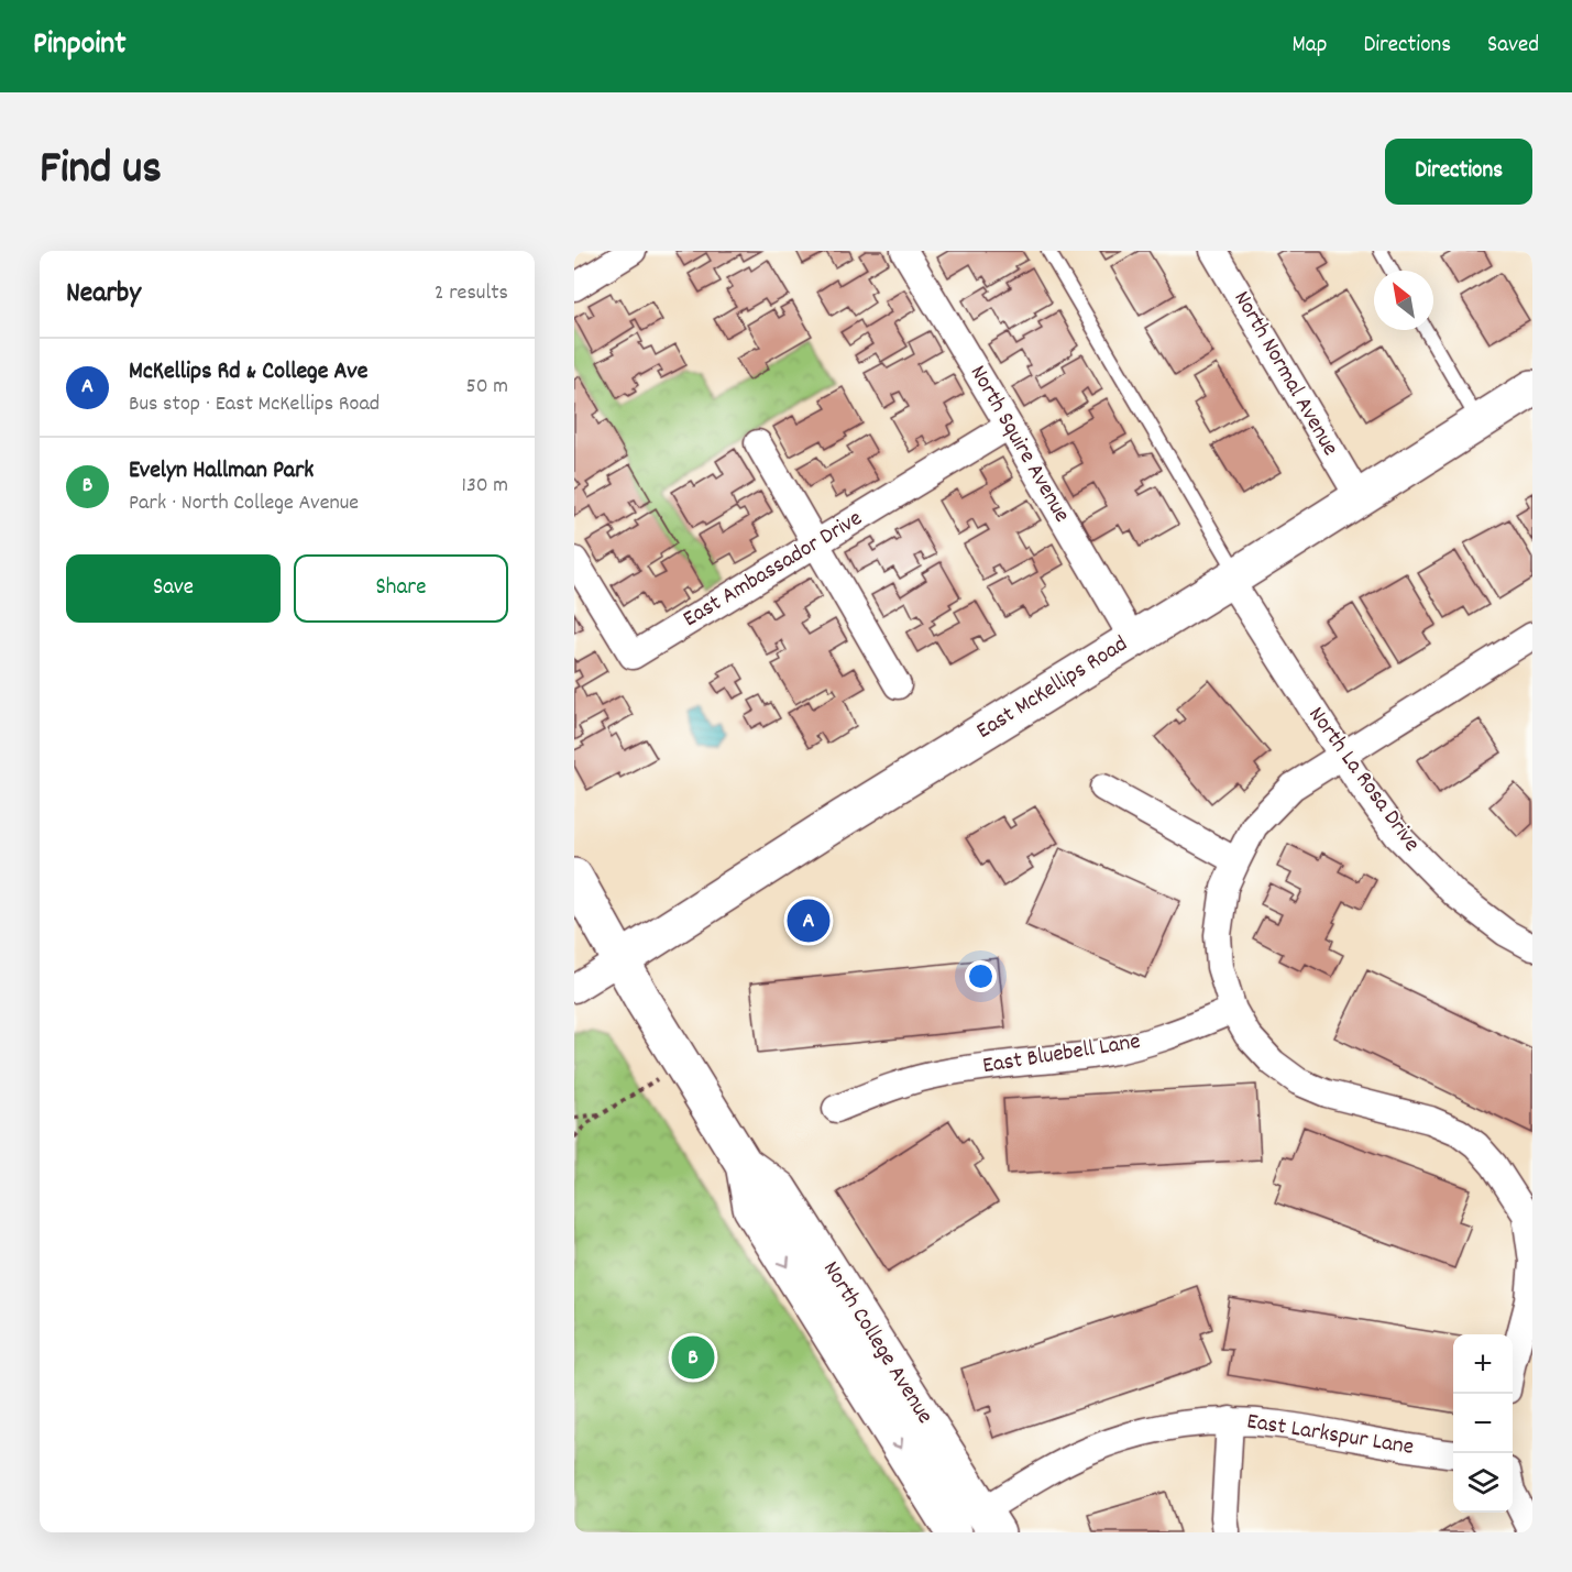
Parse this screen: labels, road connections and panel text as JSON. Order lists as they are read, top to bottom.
{
  "streets": {
    "street": [
      "North Normal Avenue",
      "North Squire Avenue",
      "East Ambassador Drive",
      "East McKellips Road",
      "North La Rosa Drive",
      "East Bluebell Lane",
      "North College Avenue",
      "East Larkspur Lane"
    ]
  },
  "crossings": [
    ["North Normal Avenue", "East McKellips Road"],
    ["North Squire Avenue", "East Ambassador Drive"],
    ["North Squire Avenue", "East McKellips Road"],
    ["East McKellips Road", "North La Rosa Drive"],
    ["East McKellips Road", "North College Avenue"],
    ["North College Avenue", "East Larkspur Lane"]
  ],
  "north": "top left",
  "page": {
    "header": "Pinpoint",
    "nav": ["Map", "Directions", "Saved"],
    "title": "Find us",
    "buttons": [
      "Directions",
      ["Save", "Share"]
    ],
    "heading": ["Nearby", "2 results"],
    "list": [
      {
        "mark": "A",
        "name": "McKellips Rd & College Ave",
        "note": "Bus stop · East McKellips Road",
        "value": "50 m"
      },
      {
        "mark": "B",
        "name": "Evelyn Hallman Park",
        "note": "Park · North College Avenue",
        "value": "130 m"
      }
    ],
    "pins": ["A", "B"],
    "map_buttons": ["+", "−"]
  }
}
